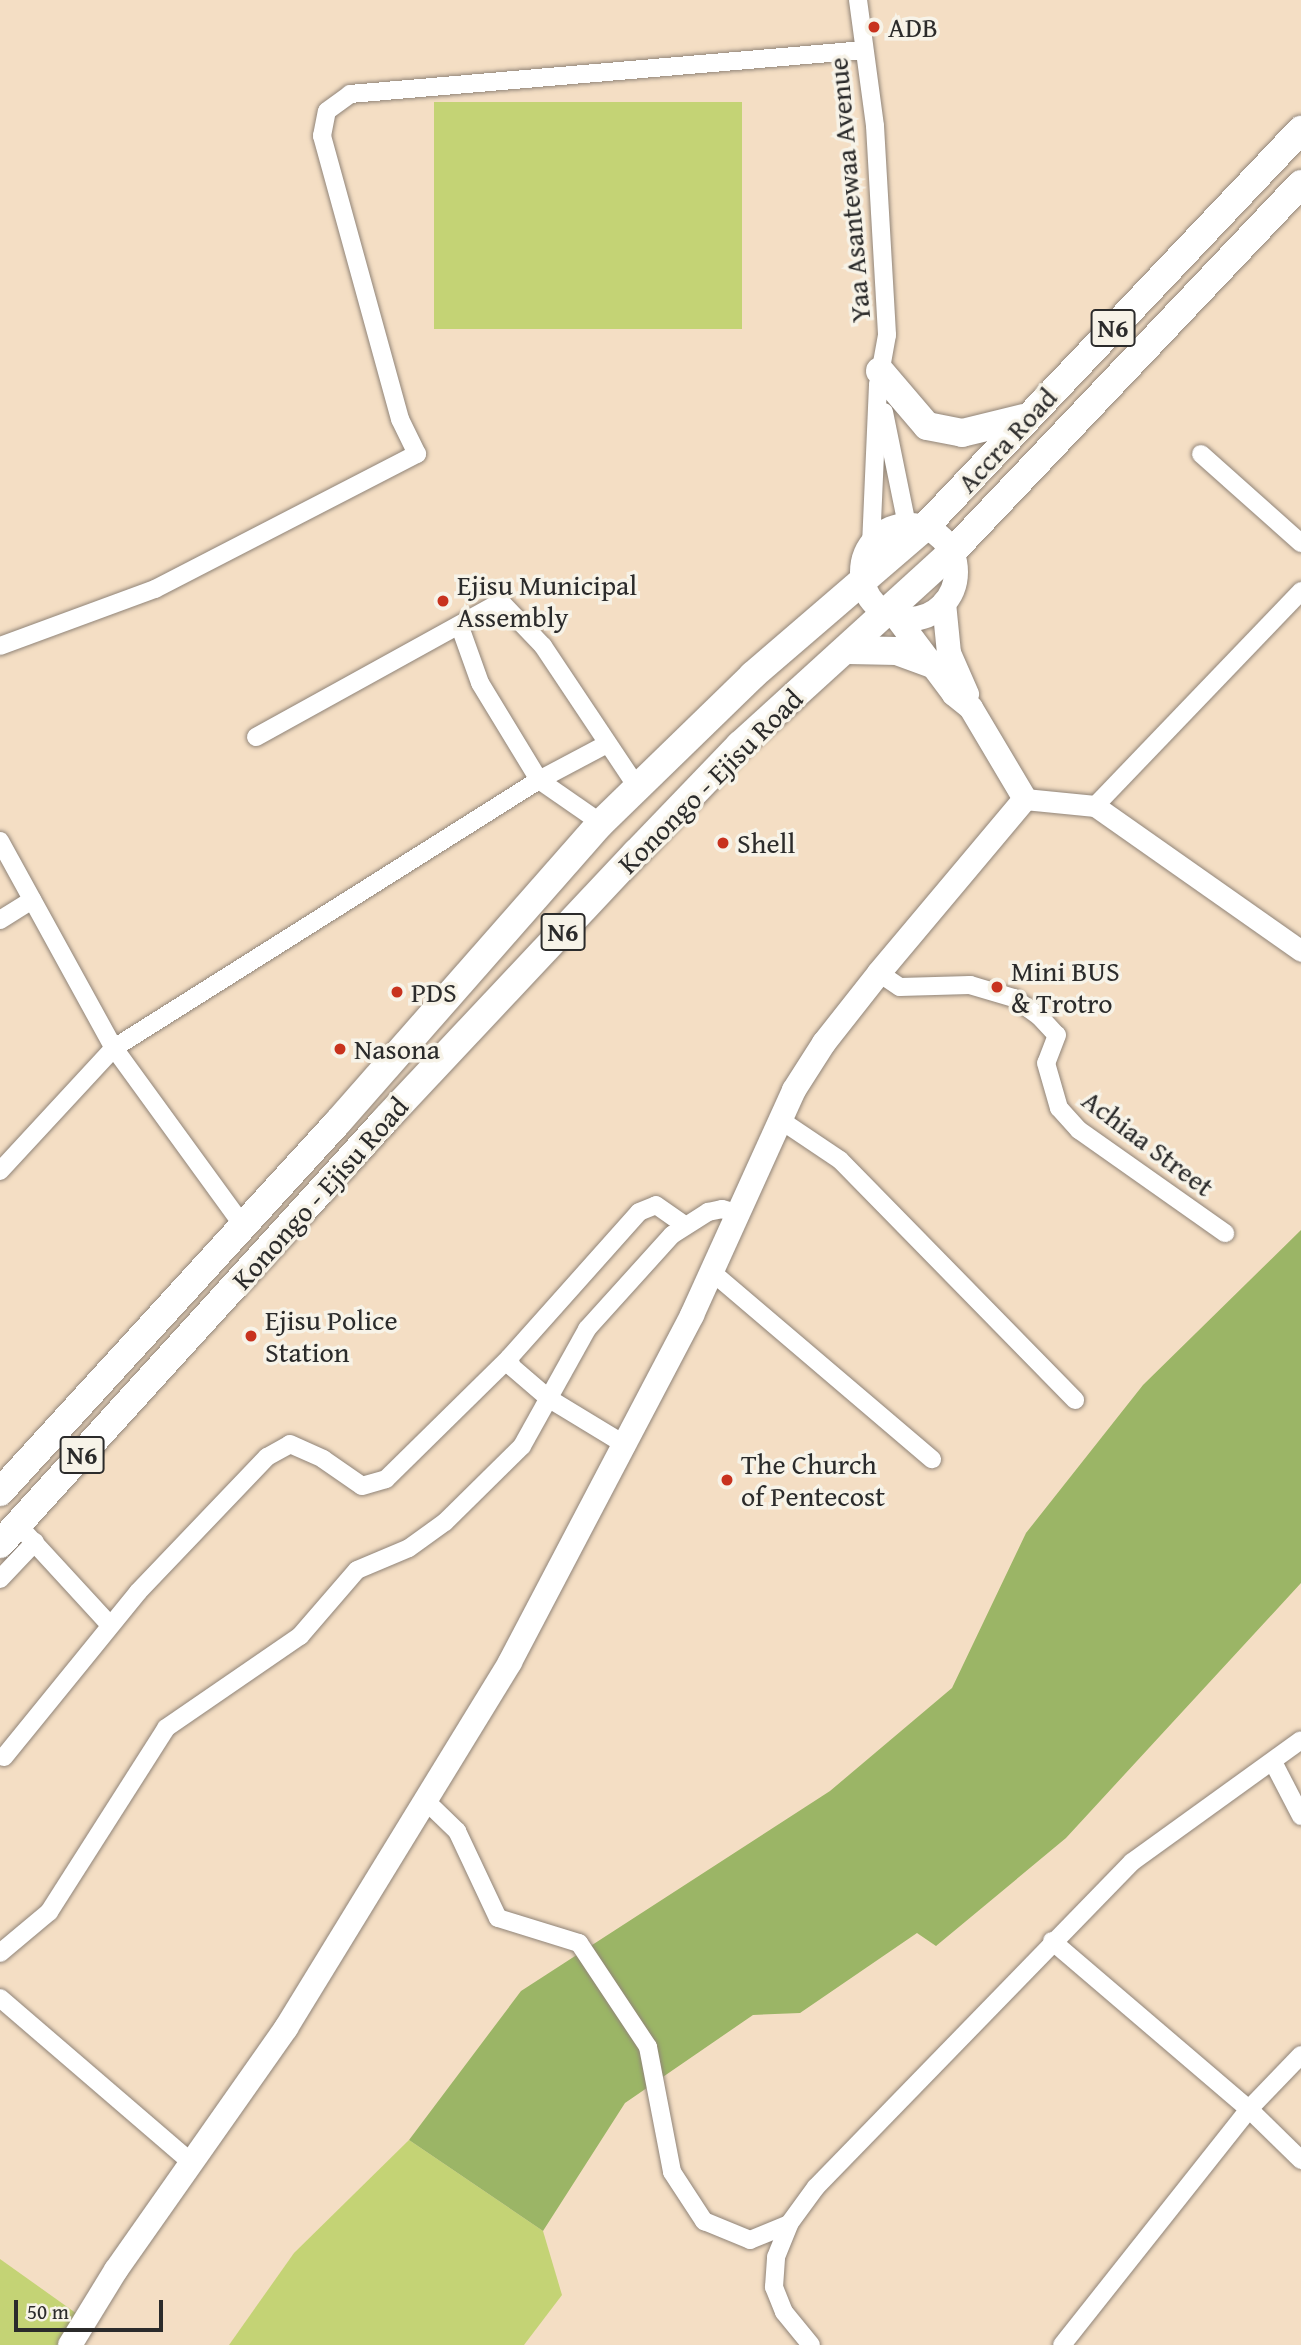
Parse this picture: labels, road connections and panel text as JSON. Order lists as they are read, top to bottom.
{
  "streets": {
    "highway": ["N6", "Accra Road", "Konongo - Ejisu Road"],
    "street": ["Yaa Asantewaa Avenue", "Achiaa Street"]
  },
  "crossings": [
    ["Accra Road", "Konongo - Ejisu Road"]
  ],
  "places": [
    "ADB",
    "Ejisu Municipal Assembly",
    "Shell",
    "Mini BUS & Trotro",
    "PDS",
    "Nasona",
    "Ejisu Police Station",
    "The Church of Pentecost"
  ],
  "scale_bar": "50 m"
}
